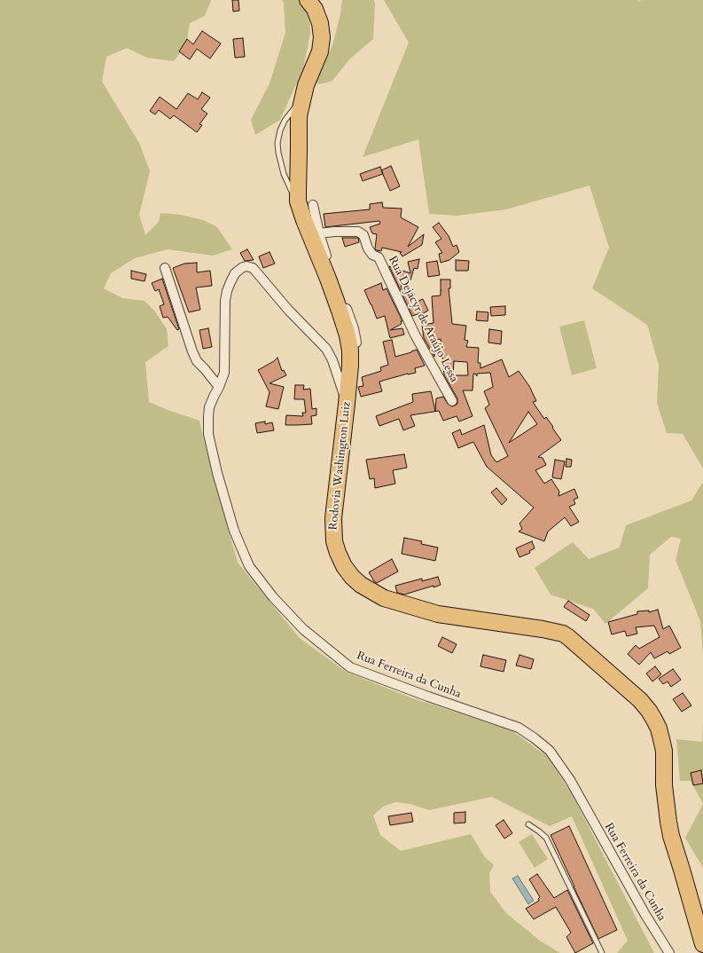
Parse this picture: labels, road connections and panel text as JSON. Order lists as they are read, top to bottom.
{
  "streets": {
    "highway": ["Rodovia Washington Luiz"],
    "street": ["Rua Dejacyr de Araújo Lessa", "Rua Ferreira da Cunha"]
  },
  "crossings": [
    ["Rodovia Washington Luiz", "Rua Ferreira da Cunha"]
  ]
}
